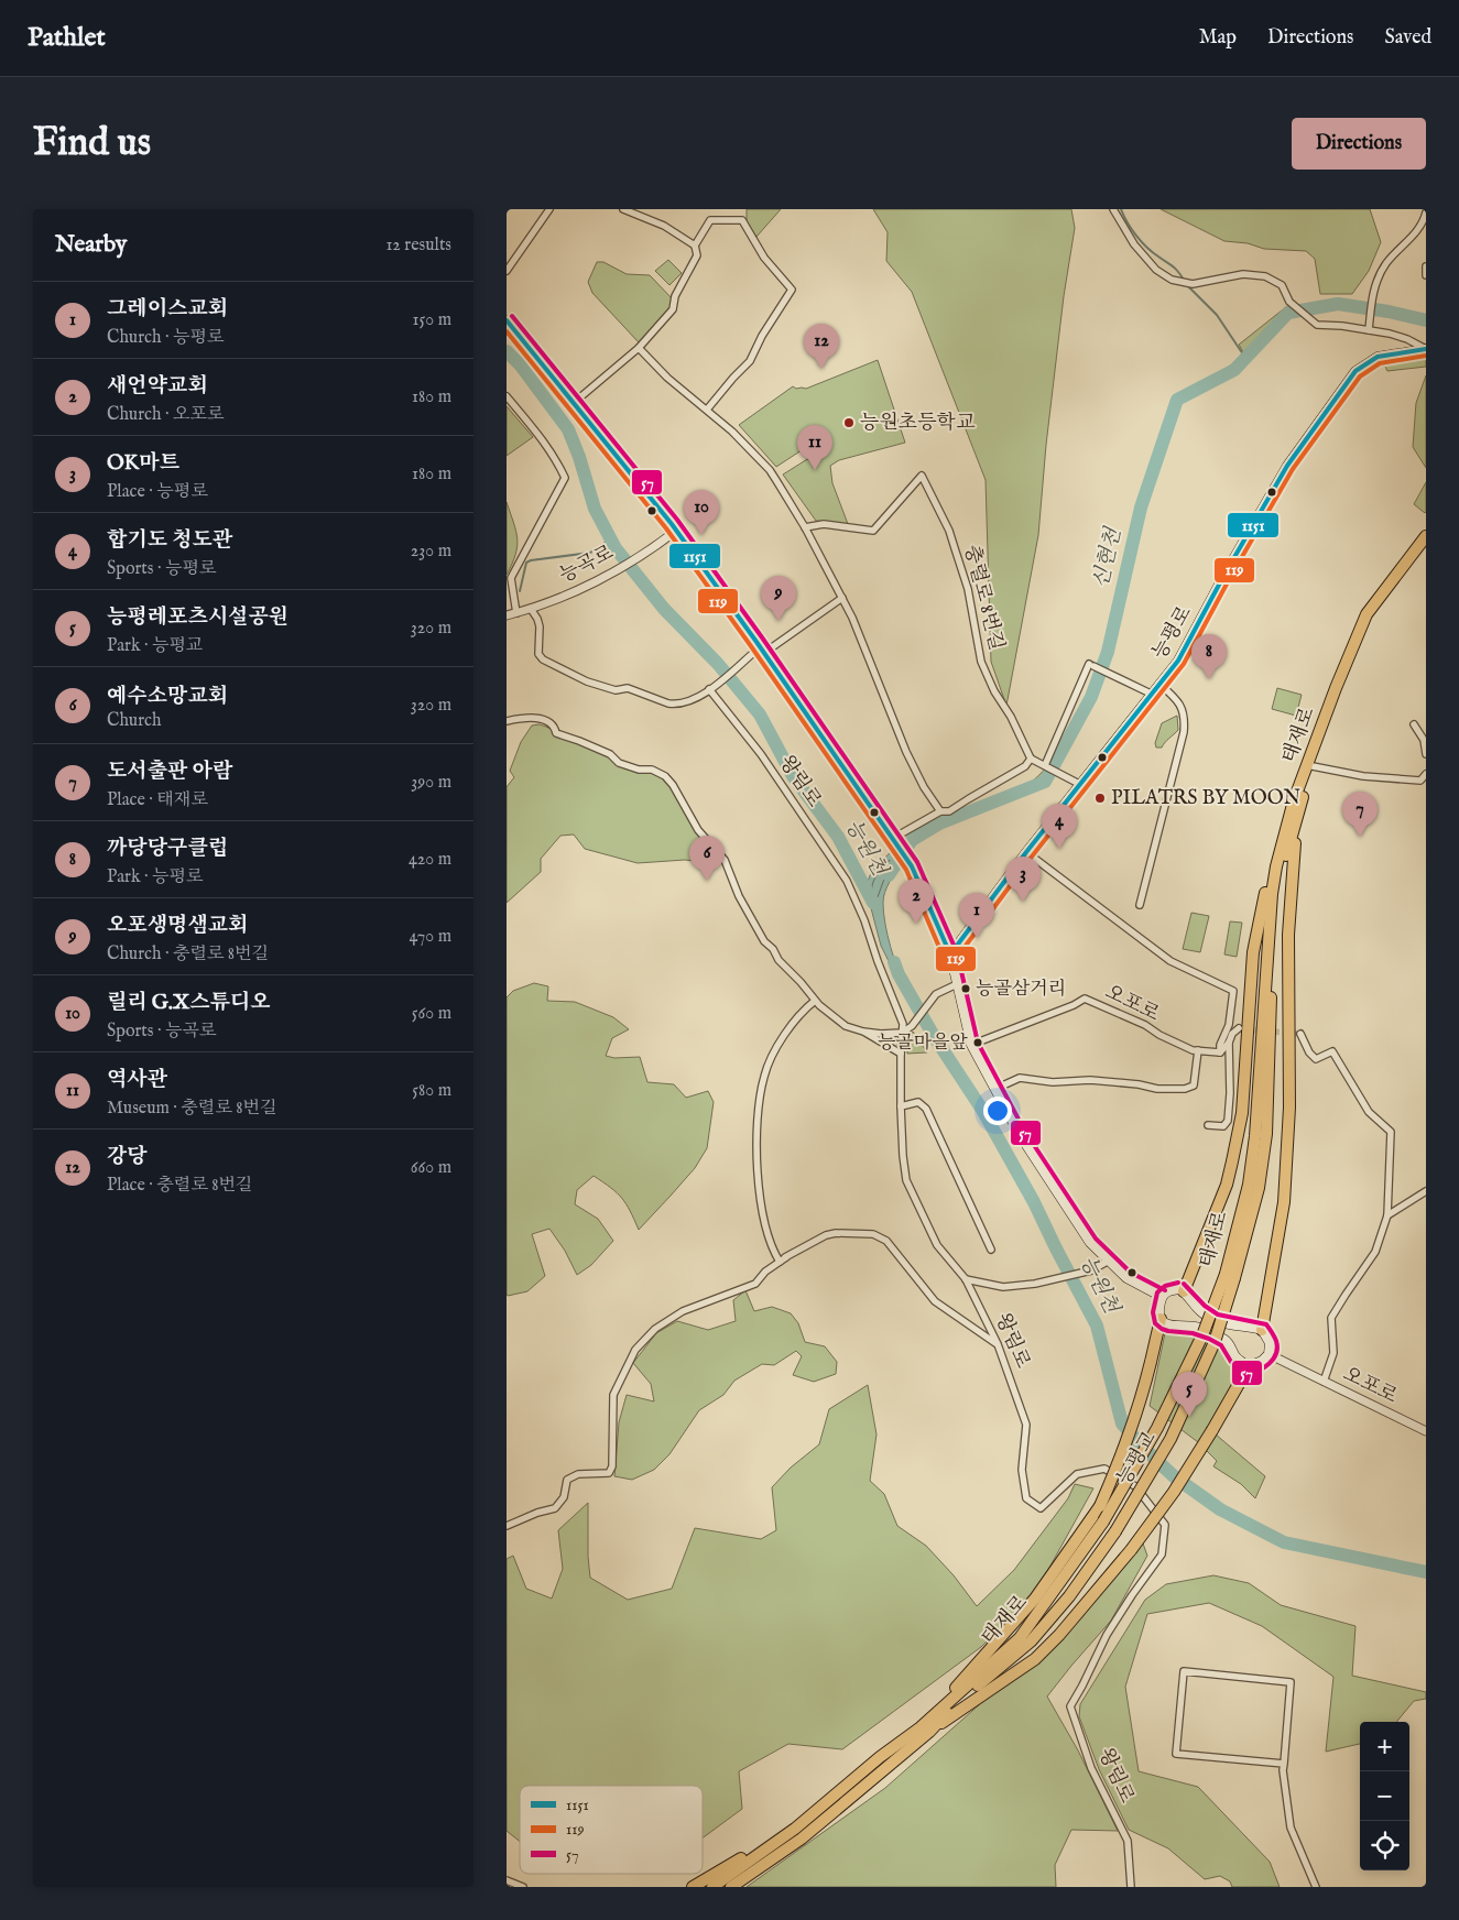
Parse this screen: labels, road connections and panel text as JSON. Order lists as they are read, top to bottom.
{
  "streets": {
    "highway": ["태재로", "능평교"],
    "main road": ["능평로"],
    "street": [
      "능곡로",
      "충렬로 8번길",
      "왕림로",
      "오포로"
    ]
  },
  "crossings": [
    ["태재로", "능평교"]
  ],
  "water": ["신현천", "능원천"],
  "places": [
    "능원초등학교",
    "PILATRS BY MOON",
    "능골삼거리",
    "능골마을앞"
  ],
  "lines": ["transit line 57", "transit line 1151", "transit line 119"],
  "legend": ["1151", "119", "57"],
  "page": {
    "header": "Pathlet",
    "nav": ["Map", "Directions", "Saved"],
    "buttons": "Directions",
    "title": "Find us",
    "heading": ["Nearby", "12 results"],
    "list": [
      {
        "mark": "1",
        "name": "그레이스교회",
        "note": "Church · 능평로",
        "value": "150 m"
      },
      {
        "mark": "2",
        "name": "새언약교회",
        "note": "Church · 오포로",
        "value": "180 m"
      },
      {
        "mark": "3",
        "name": "OK마트",
        "note": "Place · 능평로",
        "value": "180 m"
      },
      {
        "mark": "4",
        "name": "합기도 청도관",
        "note": "Sports · 능평로",
        "value": "230 m"
      },
      {
        "mark": "5",
        "name": "능평레포츠시설공원",
        "note": "Park · 능평교",
        "value": "320 m"
      },
      {
        "mark": "6",
        "name": "예수소망교회",
        "note": "Church",
        "value": "320 m"
      },
      {
        "mark": "7",
        "name": "도서출판 아람",
        "note": "Place · 태재로",
        "value": "390 m"
      },
      {
        "mark": "8",
        "name": "까당당구클럽",
        "note": "Park · 능평로",
        "value": "420 m"
      },
      {
        "mark": "9",
        "name": "오포생명샘교회",
        "note": "Church · 충렬로 8번길",
        "value": "470 m"
      },
      {
        "mark": "10",
        "name": "릴리 G.X스튜디오",
        "note": "Sports · 능곡로",
        "value": "560 m"
      },
      {
        "mark": "11",
        "name": "역사관",
        "note": "Museum · 충렬로 8번길",
        "value": "580 m"
      },
      {
        "mark": "12",
        "name": "강당",
        "note": "Place · 충렬로 8번길",
        "value": "660 m"
      }
    ],
    "pins": [
      "12",
      "11",
      "10",
      "9",
      "8",
      "7",
      "4",
      "6",
      "3",
      "2",
      "1",
      "5"
    ],
    "map_buttons": ["+", "−"]
  }
}
